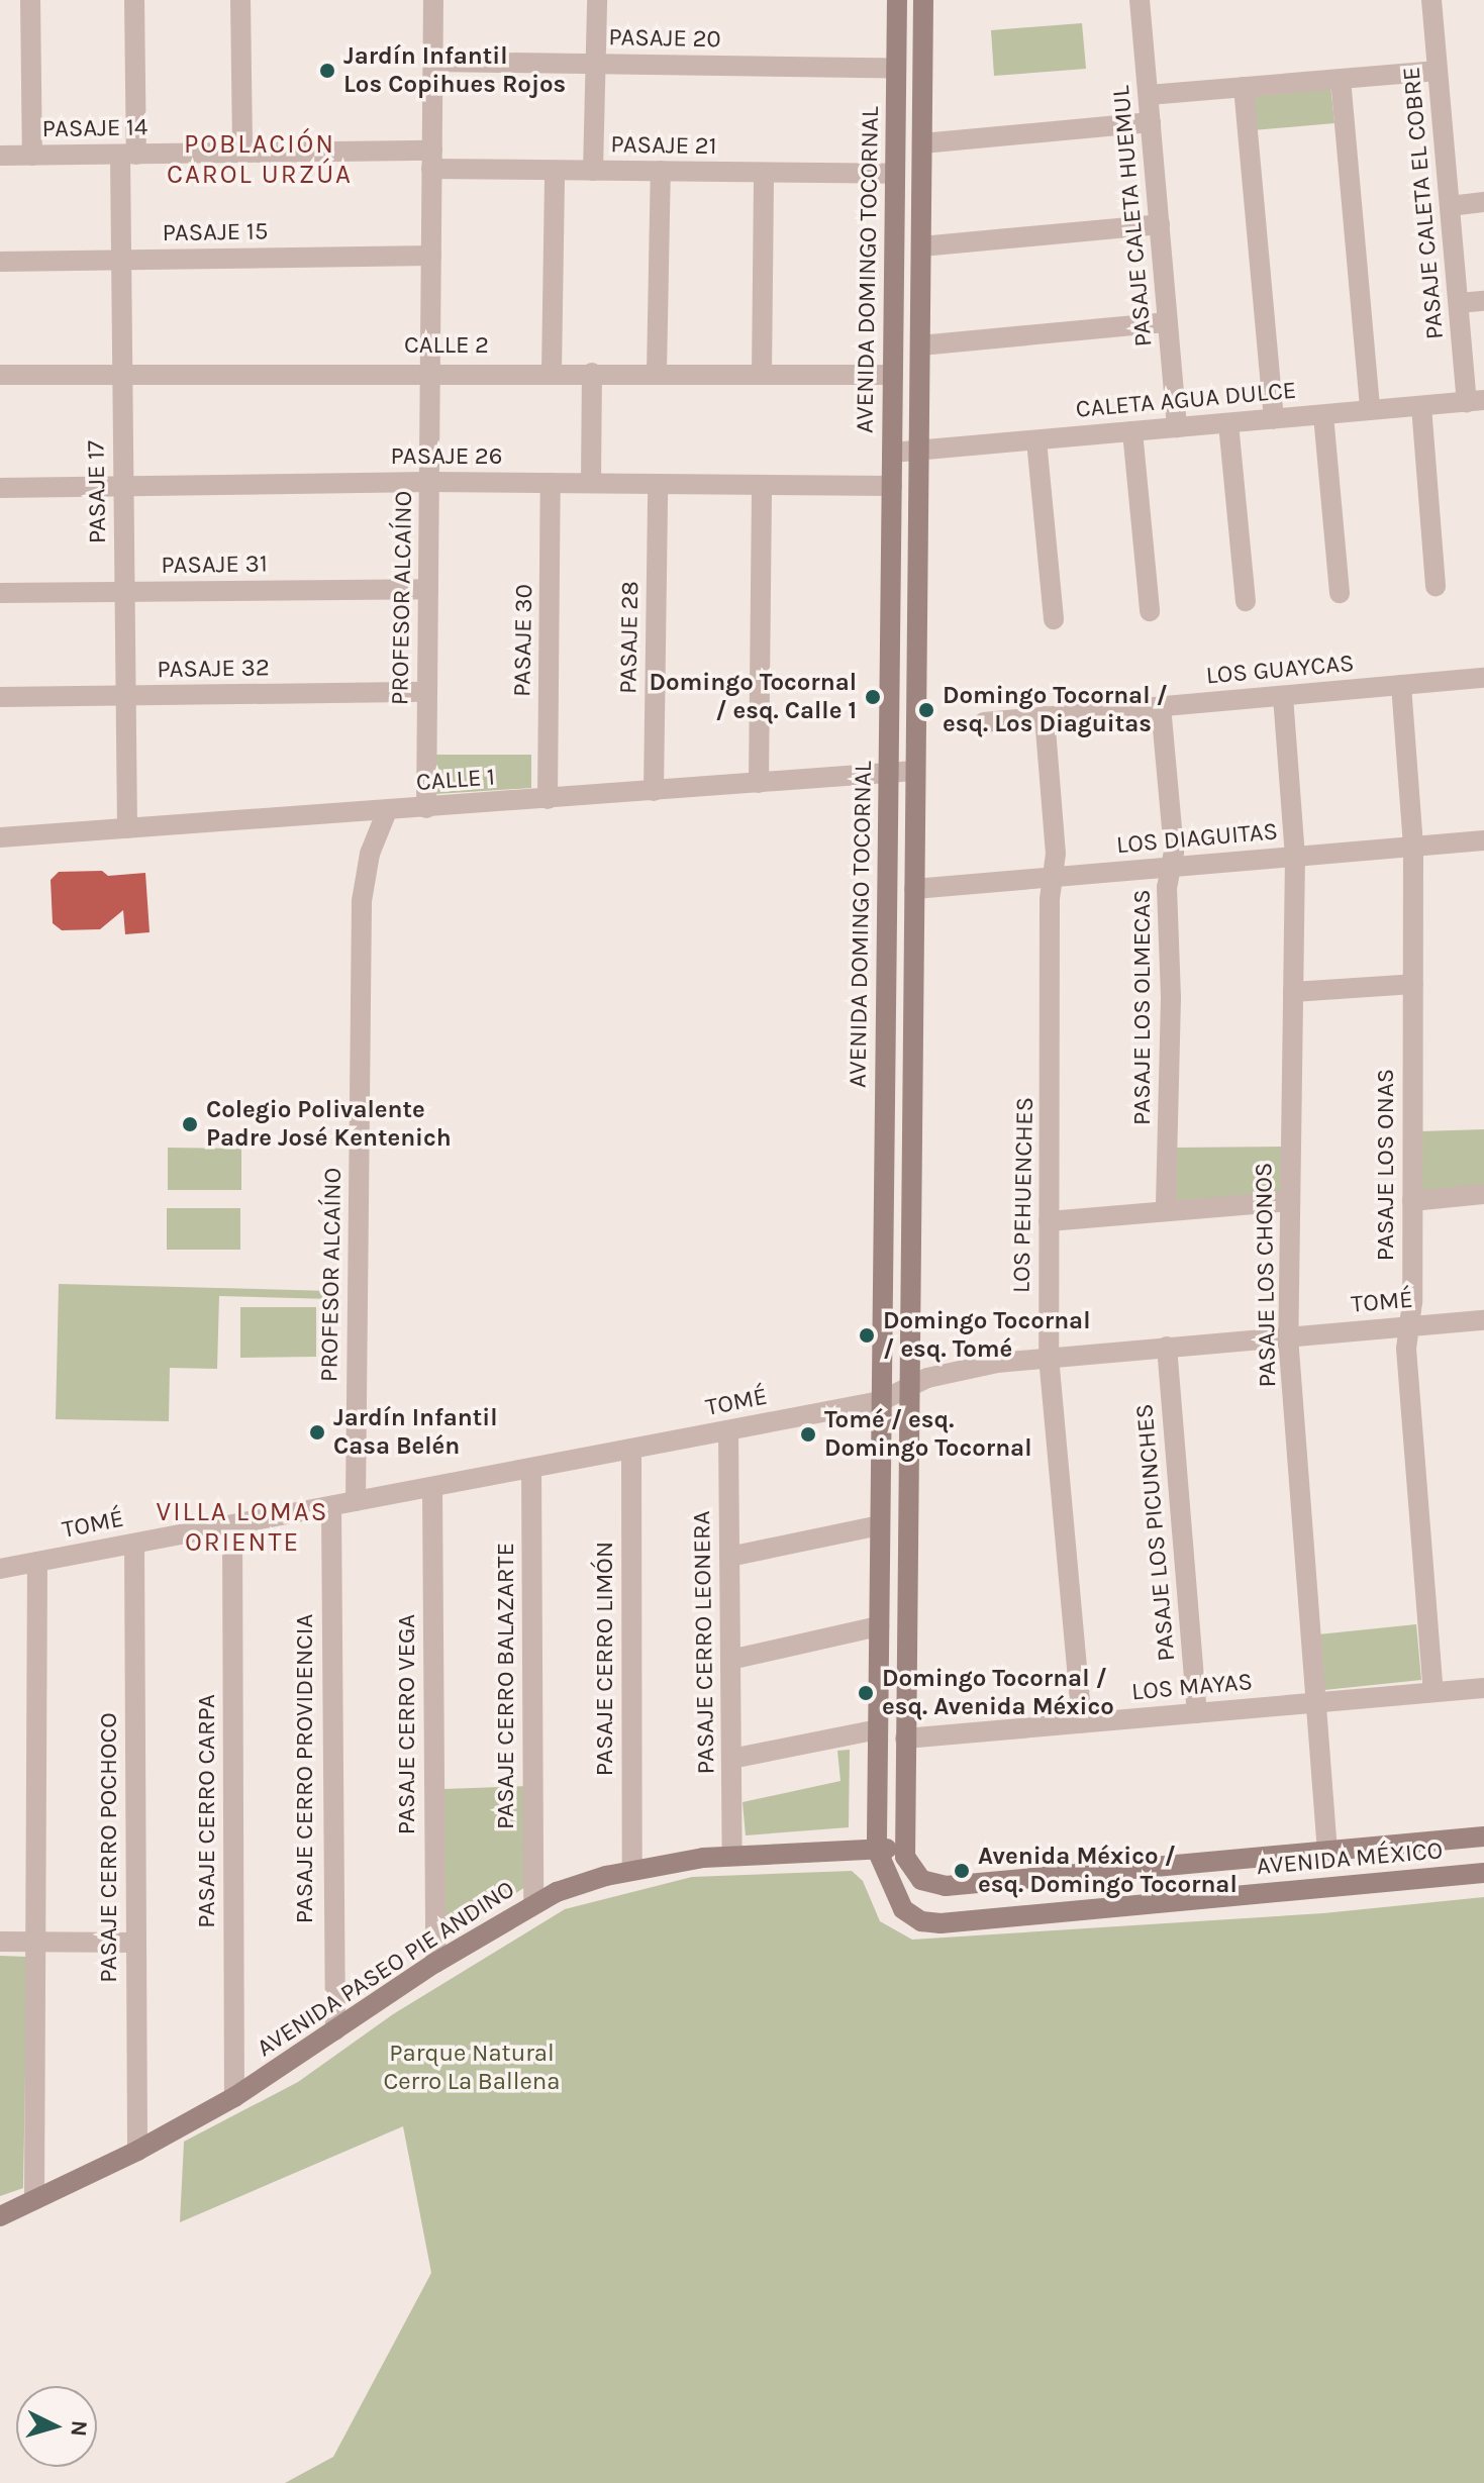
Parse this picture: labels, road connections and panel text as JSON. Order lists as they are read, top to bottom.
{
  "streets": {
    "main road": ["AVENIDA DOMINGO TOCORNAL", "AVENIDA MÉXICO", "AVENIDA PASEO PIE ANDINO"],
    "street": [
      "PASAJE 20",
      "PASAJE 14",
      "PASAJE 21",
      "PASAJE CALETA EL COBRE",
      "PASAJE CALETA HUEMUL",
      "PASAJE 15",
      "CALLE 2",
      "CALETA AGUA DULCE",
      "PASAJE 26",
      "PASAJE 17",
      "PASAJE 31",
      "PROFESOR ALCAÍNO",
      "PASAJE 28",
      "PASAJE 30",
      "PASAJE 32",
      "LOS GUAYCAS",
      "CALLE 1",
      "LOS DIAGUITAS",
      "PASAJE LOS OLMECAS",
      "PASAJE LOS ONAS",
      "LOS PEHUENCHES",
      "PASAJE LOS CHONOS",
      "TOMÉ",
      "PASAJE LOS PICUNCHES",
      "PASAJE CERRO LEONERA",
      "PASAJE CERRO LIMÓN",
      "PASAJE CERRO BALAZARTE",
      "LOS MAYAS",
      "PASAJE CERRO VEGA",
      "PASAJE CERRO PROVIDENCIA",
      "PASAJE CERRO CARPA",
      "PASAJE CERRO POCHOCO"
    ]
  },
  "crossings": [
    ["PASAJE 20", "AVENIDA DOMINGO TOCORNAL"],
    ["PASAJE 20", "PROFESOR ALCAÍNO"],
    ["PASAJE 14", "PASAJE 21"],
    ["PASAJE 14", "PASAJE 17"],
    ["PASAJE 14", "PROFESOR ALCAÍNO"],
    ["PASAJE 21", "AVENIDA DOMINGO TOCORNAL"],
    ["PASAJE 21", "PROFESOR ALCAÍNO"],
    ["PASAJE CALETA EL COBRE", "CALETA AGUA DULCE"],
    ["PASAJE CALETA HUEMUL", "CALETA AGUA DULCE"],
    ["PASAJE 15", "PASAJE 17"],
    ["PASAJE 15", "PROFESOR ALCAÍNO"],
    ["AVENIDA DOMINGO TOCORNAL", "CALLE 2"],
    ["AVENIDA DOMINGO TOCORNAL", "CALETA AGUA DULCE"],
    ["AVENIDA DOMINGO TOCORNAL", "PASAJE 26"],
    ["AVENIDA DOMINGO TOCORNAL", "CALLE 1"],
    ["AVENIDA DOMINGO TOCORNAL", "TOMÉ"],
    ["AVENIDA DOMINGO TOCORNAL", "AVENIDA MÉXICO"],
    ["AVENIDA DOMINGO TOCORNAL", "AVENIDA PASEO PIE ANDINO"],
    ["CALLE 2", "PASAJE 17"],
    ["CALLE 2", "PROFESOR ALCAÍNO"],
    ["PASAJE 26", "PASAJE 17"],
    ["PASAJE 26", "PROFESOR ALCAÍNO"],
    ["PASAJE 26", "PASAJE 28"],
    ["PASAJE 26", "PASAJE 30"],
    ["PASAJE 17", "PASAJE 31"],
    ["PASAJE 17", "PASAJE 32"],
    ["PASAJE 17", "CALLE 1"],
    ["PASAJE 31", "PROFESOR ALCAÍNO"],
    ["PROFESOR ALCAÍNO", "PASAJE 32"],
    ["PROFESOR ALCAÍNO", "CALLE 1"],
    ["PROFESOR ALCAÍNO", "TOMÉ"],
    ["PASAJE 28", "CALLE 1"],
    ["PASAJE 30", "CALLE 1"],
    ["LOS GUAYCAS", "PASAJE LOS OLMECAS"],
    ["LOS GUAYCAS", "PASAJE LOS ONAS"],
    ["LOS GUAYCAS", "LOS PEHUENCHES"],
    ["LOS GUAYCAS", "PASAJE LOS CHONOS"],
    ["LOS DIAGUITAS", "PASAJE LOS OLMECAS"],
    ["LOS DIAGUITAS", "PASAJE LOS ONAS"],
    ["LOS DIAGUITAS", "LOS PEHUENCHES"],
    ["LOS DIAGUITAS", "PASAJE LOS CHONOS"],
    ["PASAJE LOS ONAS", "TOMÉ"],
    ["PASAJE LOS ONAS", "LOS MAYAS"],
    ["LOS PEHUENCHES", "TOMÉ"],
    ["LOS PEHUENCHES", "LOS MAYAS"],
    ["PASAJE LOS CHONOS", "TOMÉ"],
    ["PASAJE LOS CHONOS", "LOS MAYAS"],
    ["PASAJE LOS CHONOS", "AVENIDA MÉXICO"],
    ["TOMÉ", "PASAJE LOS PICUNCHES"],
    ["TOMÉ", "PASAJE CERRO LEONERA"],
    ["TOMÉ", "PASAJE CERRO LIMÓN"],
    ["TOMÉ", "PASAJE CERRO BALAZARTE"],
    ["TOMÉ", "PASAJE CERRO VEGA"],
    ["TOMÉ", "PASAJE CERRO PROVIDENCIA"],
    ["TOMÉ", "PASAJE CERRO CARPA"],
    ["TOMÉ", "PASAJE CERRO POCHOCO"],
    ["PASAJE LOS PICUNCHES", "LOS MAYAS"],
    ["PASAJE CERRO LEONERA", "AVENIDA PASEO PIE ANDINO"],
    ["PASAJE CERRO LIMÓN", "AVENIDA PASEO PIE ANDINO"],
    ["PASAJE CERRO BALAZARTE", "AVENIDA PASEO PIE ANDINO"],
    ["PASAJE CERRO VEGA", "AVENIDA PASEO PIE ANDINO"],
    ["PASAJE CERRO PROVIDENCIA", "AVENIDA PASEO PIE ANDINO"],
    ["PASAJE CERRO CARPA", "AVENIDA PASEO PIE ANDINO"],
    ["PASAJE CERRO POCHOCO", "AVENIDA PASEO PIE ANDINO"],
    ["AVENIDA MÉXICO", "AVENIDA PASEO PIE ANDINO"]
  ],
  "districts": ["POBLACIÓN CAROL URZÚA", "VILLA LOMAS ORIENTE"],
  "parks": ["Parque Natural Cerro La Ballena"],
  "places": [
    "Jardín Infantil Los Copihues Rojos",
    "Domingo Tocornal / esq. Calle 1",
    "Domingo Tocornal / esq. Los Diaguitas",
    "Colegio Polivalente Padre José Kentenich",
    "Domingo Tocornal / esq. Tomé",
    "Jardín Infantil Casa Belén",
    "Tomé / esq. Domingo Tocornal",
    "Domingo Tocornal / esq. Avenida México",
    "Avenida México / esq. Domingo Tocornal"
  ],
  "north": "right"
}
